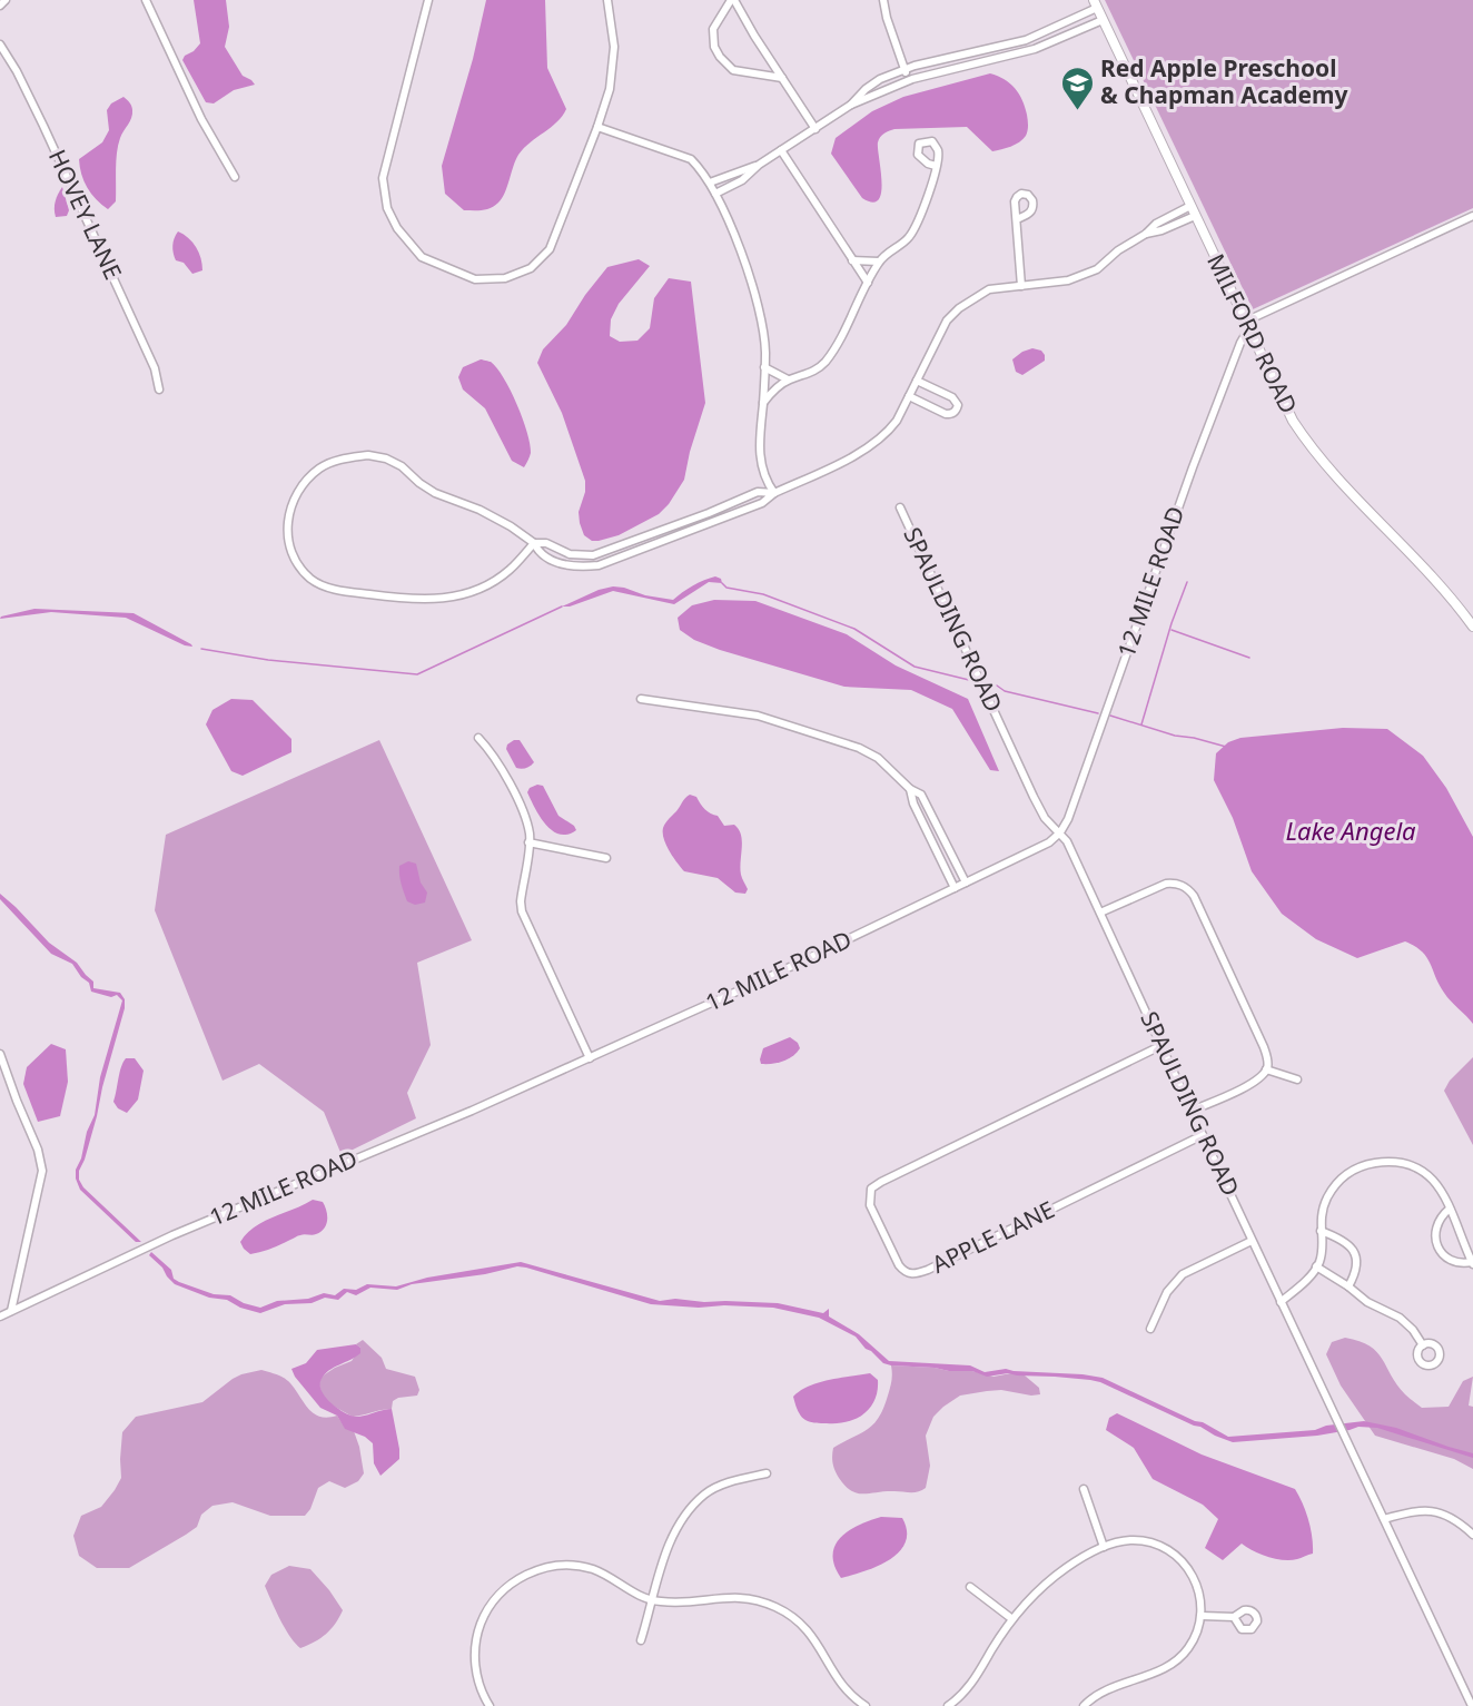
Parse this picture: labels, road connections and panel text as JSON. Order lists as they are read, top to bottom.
{
  "streets": {
    "street": [
      "HOVEY LANE",
      "MILFORD ROAD",
      "12 MILE ROAD",
      "SPAULDING ROAD",
      "APPLE LANE"
    ]
  },
  "crossings": [
    ["MILFORD ROAD", "12 MILE ROAD"],
    ["12 MILE ROAD", "SPAULDING ROAD"],
    ["SPAULDING ROAD", "APPLE LANE"]
  ],
  "water": ["Lake Angela"],
  "places": {
    "school or university": ["Red Apple Preschool & Chapman Academy"]
  }
}
